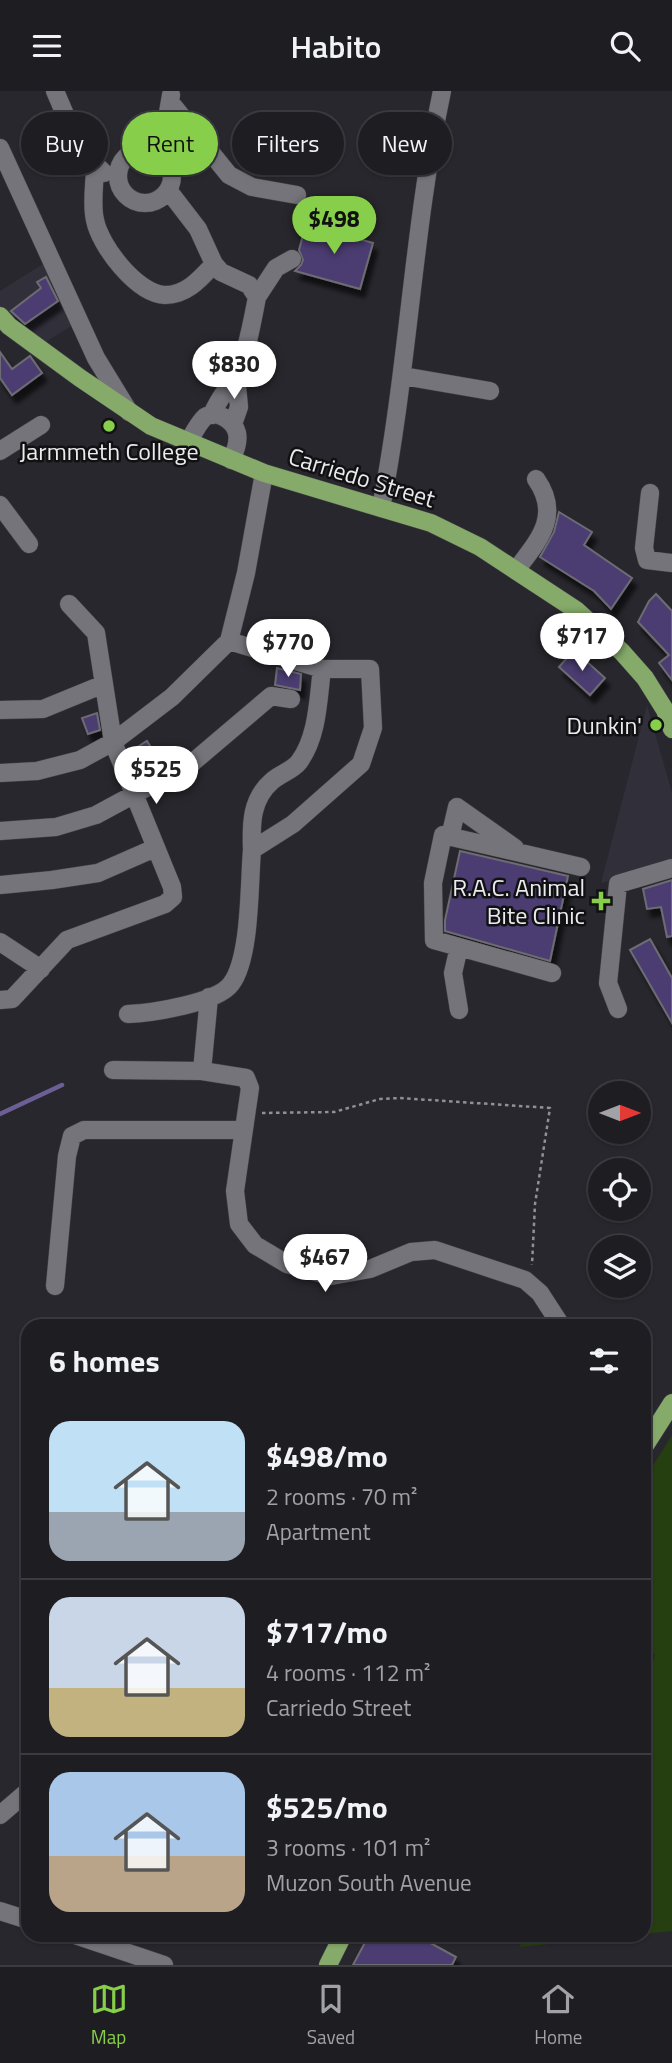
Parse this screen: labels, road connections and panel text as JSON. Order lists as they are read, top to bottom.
{
  "streets": {
    "main road": ["Carriedo Street"]
  },
  "places": {
    "other": ["Jarmmeth College", "Dunkin'"],
    "health": ["R.A.C. Animal Bite Clinic"]
  },
  "north": "right",
  "page": {
    "header": "Habito",
    "chip": [
      "Buy",
      "Rent",
      "Filters",
      "New"
    ],
    "price": [
      "$498",
      "$830",
      "$717",
      "$770",
      "$525",
      "$467"
    ],
    "heading": "6 homes",
    "list": [
      {
        "name": "$498/mo",
        "note": "2 rooms · 70 m² · Apartment"
      },
      {
        "name": "$717/mo",
        "note": "4 rooms · 112 m² · Carriedo Street"
      },
      {
        "name": "$525/mo",
        "note": "3 rooms · 101 m² · Muzon South Avenue"
      }
    ],
    "tabs": ["Map", "Saved", "Home"]
  }
}
